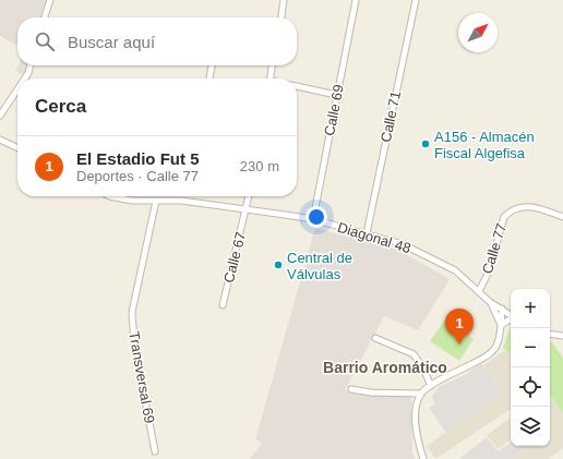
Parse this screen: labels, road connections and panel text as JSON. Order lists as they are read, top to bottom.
{
  "streets": {
    "street": [
      "Calle 69",
      "Calle 71",
      "Diagonal 48",
      "Calle 77",
      "Calle 67",
      "Transversal 69"
    ]
  },
  "crossings": [
    ["Calle 69", "Diagonal 48"],
    ["Calle 71", "Diagonal 48"],
    ["Diagonal 48", "Calle 77"],
    ["Diagonal 48", "Calle 67"],
    ["Diagonal 48", "Transversal 69"]
  ],
  "districts": ["Barrio Aromático"],
  "places": ["A156 - Almacén Fiscal Algefisa", "Central de Válvulas"],
  "north": "top right",
  "page": {
    "search": "Buscar aquí",
    "heading": "Cerca",
    "list": [
      {
        "mark": "1",
        "name": "El Estadio Fut 5",
        "note": "Deportes · Calle 77",
        "value": "230 m"
      }
    ],
    "map_buttons": ["+", "−"],
    "pins": "1"
  }
}
